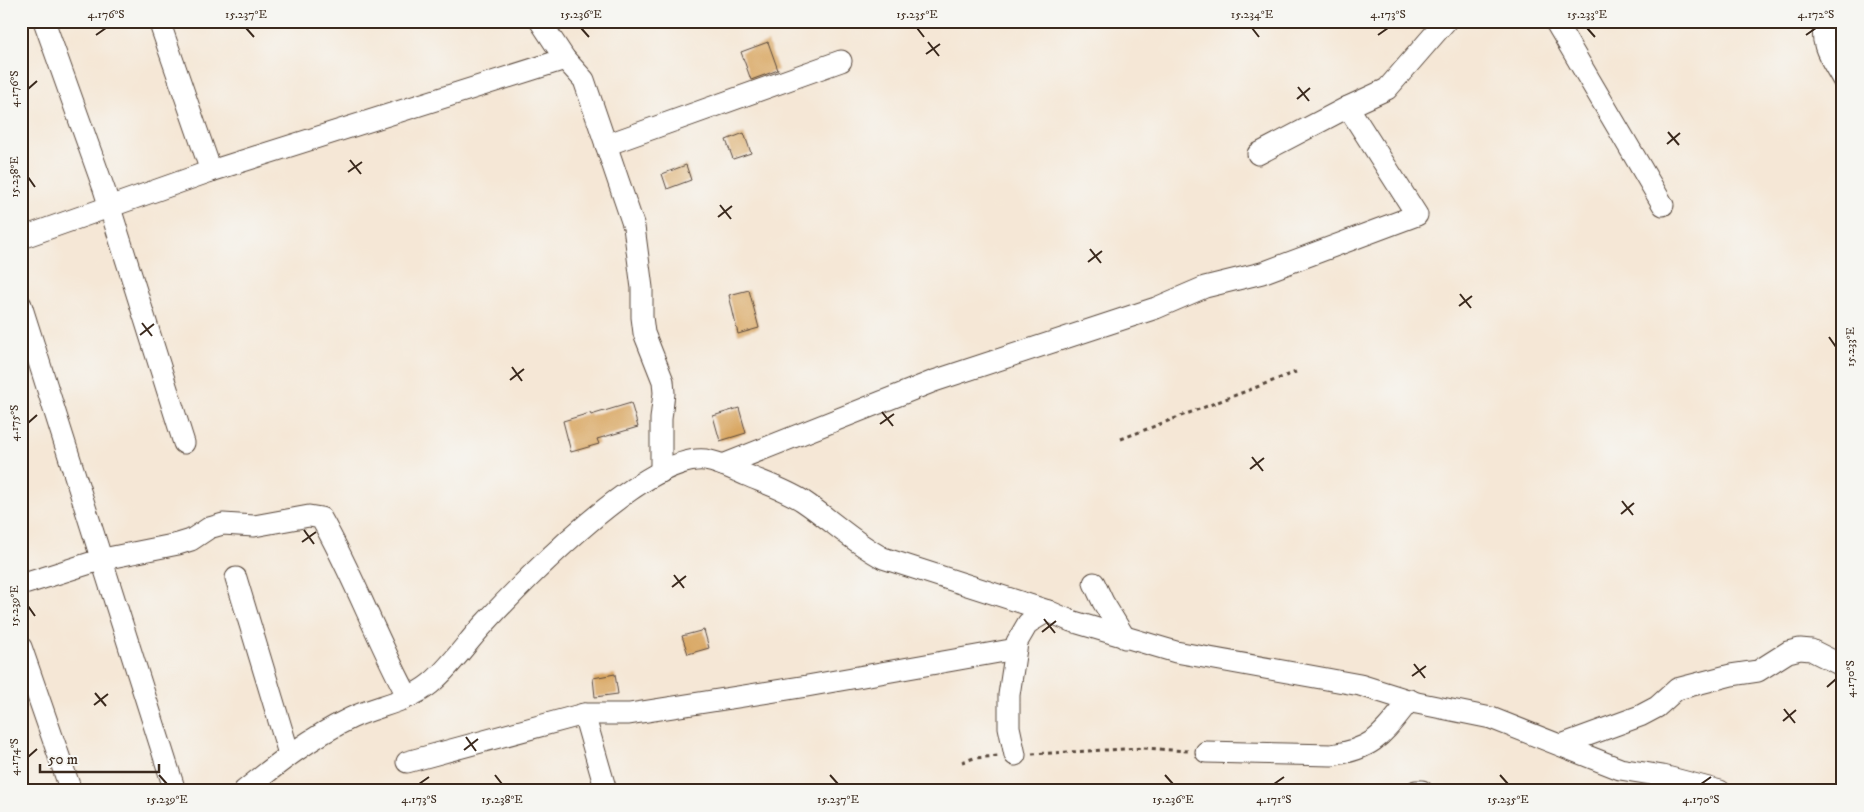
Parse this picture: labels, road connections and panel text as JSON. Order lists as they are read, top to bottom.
{
  "scale_bar": "50 m",
  "coordinates": [
    "4.176°S",
    "15.237°E",
    "15.236°E",
    "15.235°E",
    "15.234°E",
    "4.173°S",
    "15.233°E",
    "4.172°S",
    "15.238°E",
    "4.175°S",
    "15.239°E",
    "4.170°S",
    "4.174°S",
    "4.171°S"
  ]
}
